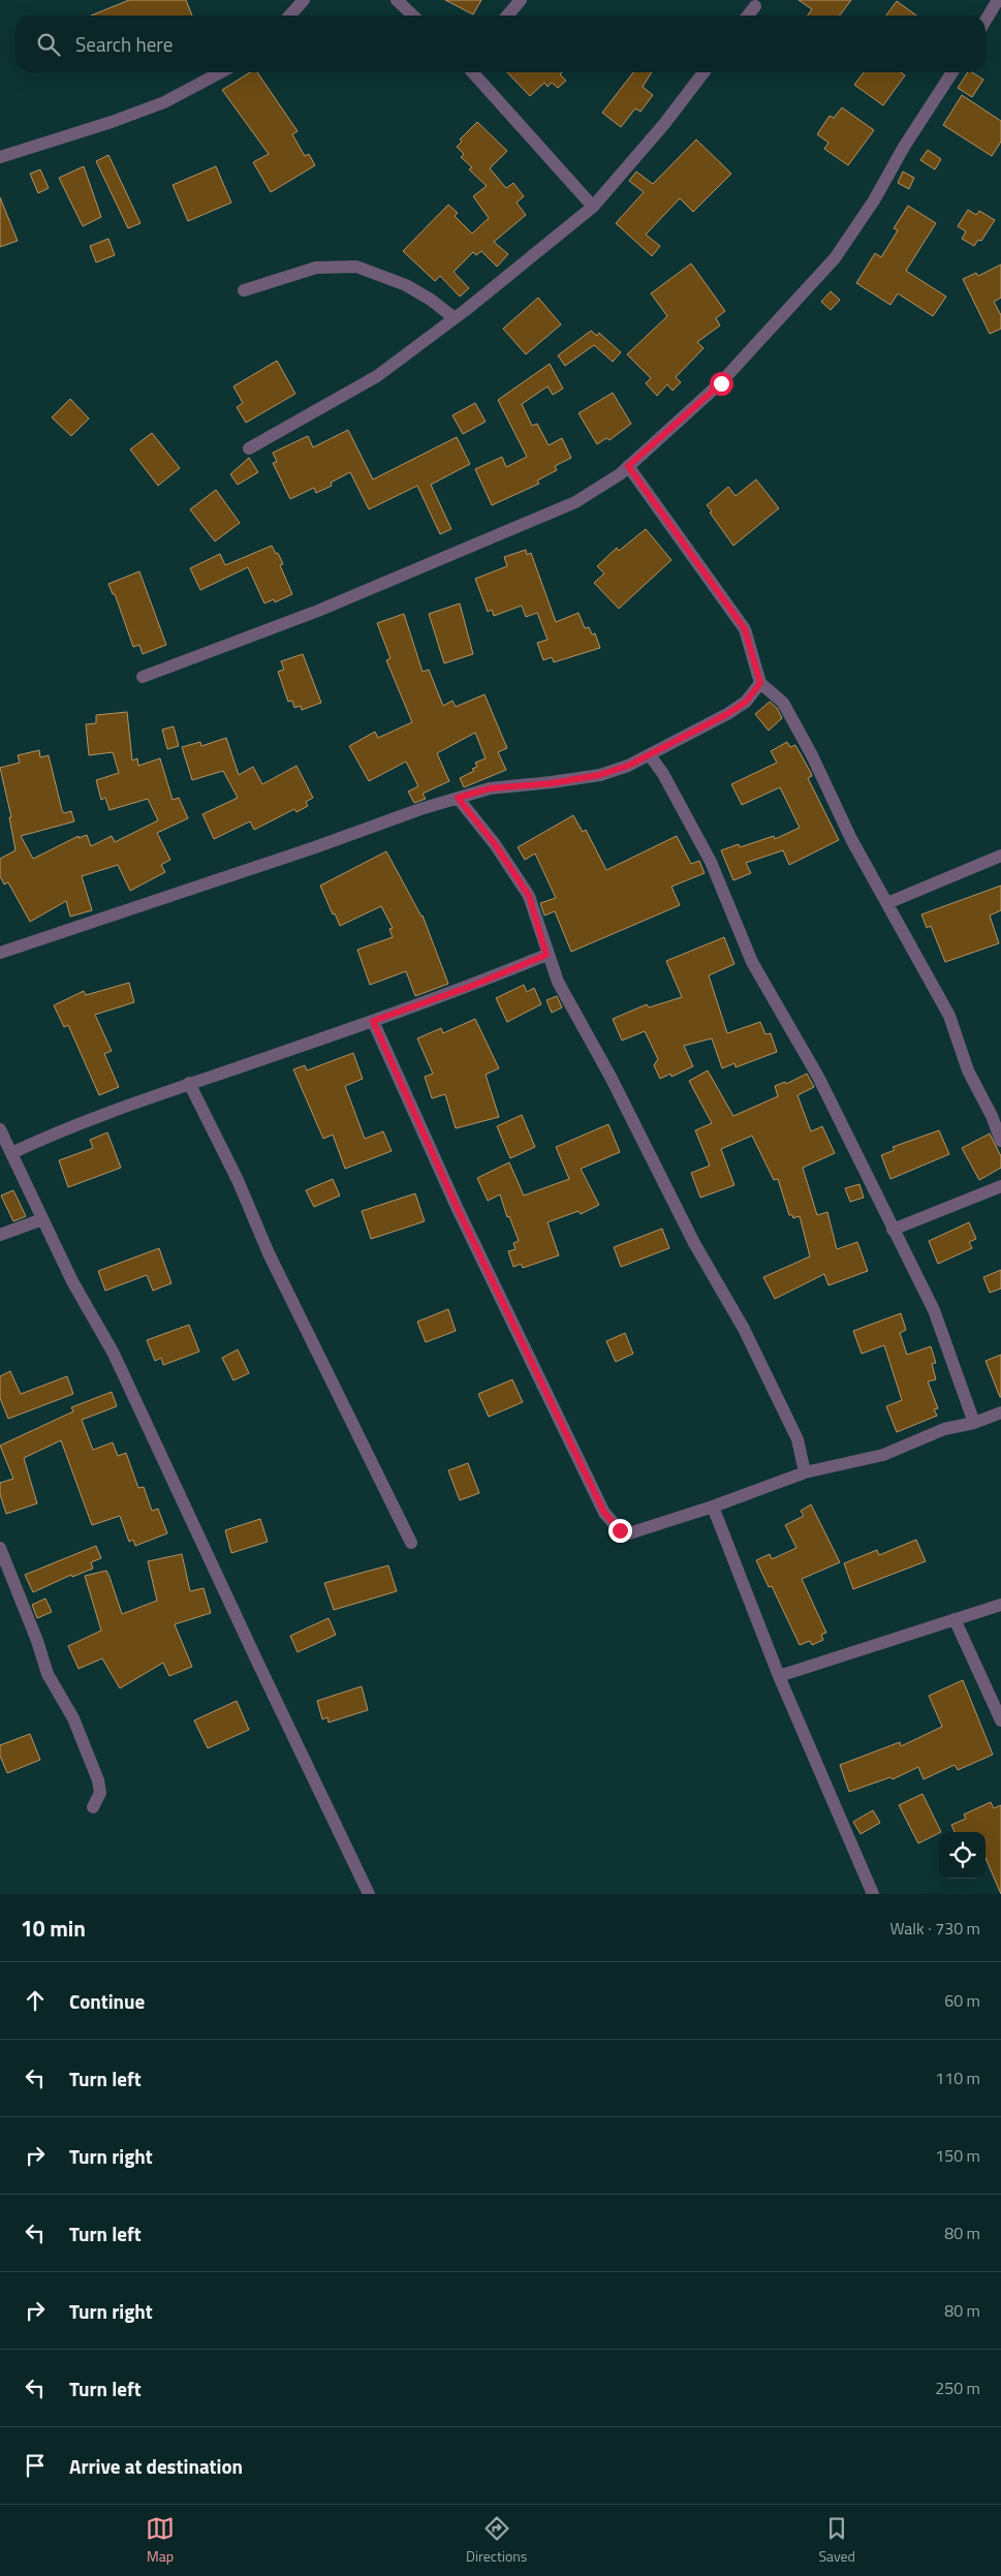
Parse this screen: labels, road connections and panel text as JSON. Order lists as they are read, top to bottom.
{
  "page": {
    "search": "Search here",
    "heading": ["10 min", "Walk · 730 m"],
    "list": [
      ["Continue", "60 m"],
      ["Turn left", "110 m"],
      ["Turn right", "150 m"],
      ["Turn left", "80 m"],
      ["Turn right", "80 m"],
      ["Turn left", "250 m"],
      "Arrive at destination"
    ],
    "nav": ["Map", "Directions", "Saved"]
  }
}
